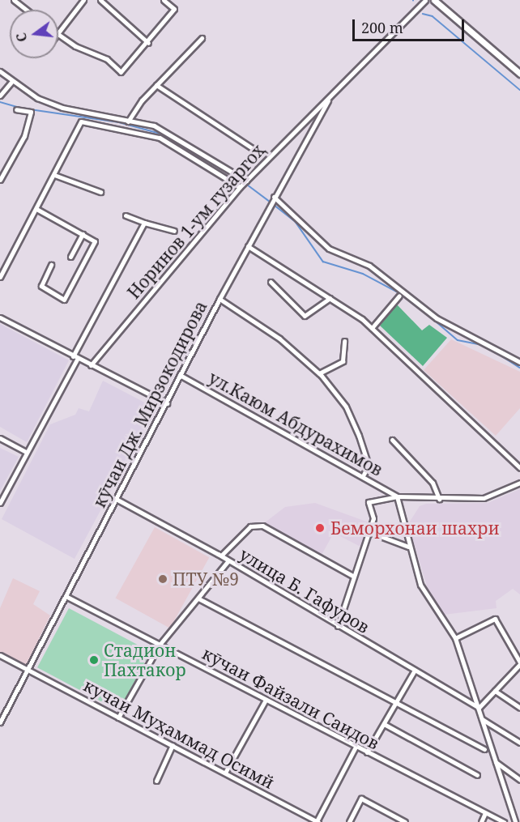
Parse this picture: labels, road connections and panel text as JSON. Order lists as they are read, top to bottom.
{
  "streets": {
    "street": [
      "Норинов 1-ум гузаргоҳ",
      "кӯчаи Дж. Мирзокодирова",
      "ул.Каюм Абдурахимов",
      "улица Б. Гафуров",
      "кӯчаи Файзали Саидов",
      "кучаи Муҳаммад Осимй"
    ]
  },
  "crossings": [
    ["Норинов 1-ум гузаргоҳ", "кӯчаи Дж. Мирзокодирова"],
    ["кӯчаи Дж. Мирзокодирова", "ул.Каюм Абдурахимов"],
    ["кӯчаи Дж. Мирзокодирова", "улица Б. Гафуров"],
    ["кӯчаи Дж. Мирзокодирова", "кӯчаи Файзали Саидов"],
    ["кӯчаи Дж. Мирзокодирова", "кучаи Муҳаммад Осимй"]
  ],
  "places": ["Беморхонаи шахри", "ПТУ №9", "Стадион Пахтакор"],
  "scale_bar": "200 m",
  "north": "left"
}
